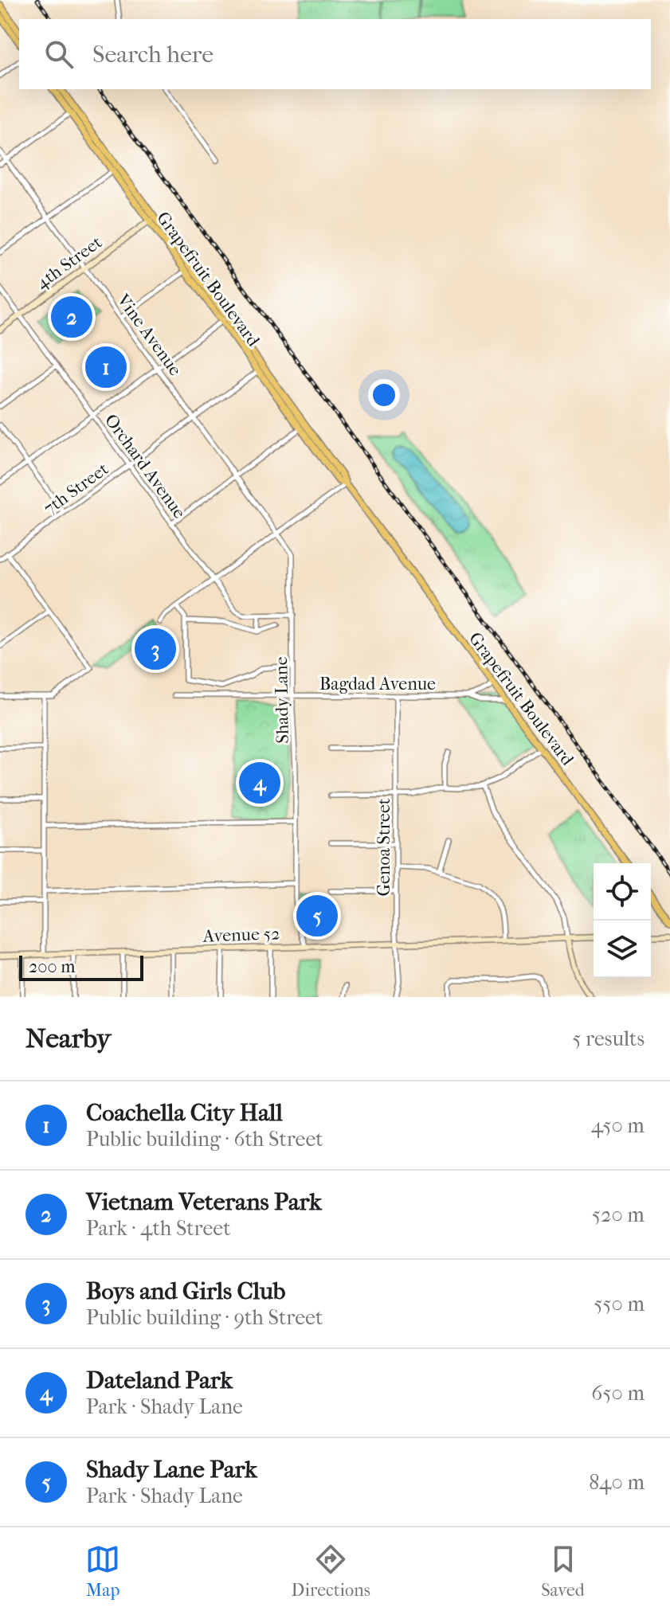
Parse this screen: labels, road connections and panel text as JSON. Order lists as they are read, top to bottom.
{
  "streets": {
    "main road": ["4th Street", "Grapefruit Boulevard", "Avenue 52"],
    "street": [
      "Vine Avenue",
      "Orchard Avenue",
      "7th Street",
      "Bagdad Avenue",
      "Shady Lane",
      "Genoa Street"
    ]
  },
  "crossings": [
    ["4th Street", "Grapefruit Boulevard"],
    ["4th Street", "Vine Avenue"],
    ["4th Street", "Orchard Avenue"],
    ["Grapefruit Boulevard", "7th Street"],
    ["Grapefruit Boulevard", "Bagdad Avenue"],
    ["Vine Avenue", "7th Street"],
    ["Vine Avenue", "Shady Lane"],
    ["Orchard Avenue", "7th Street"],
    ["Orchard Avenue", "Shady Lane"],
    ["Bagdad Avenue", "Shady Lane"],
    ["Bagdad Avenue", "Genoa Street"],
    ["Shady Lane", "Avenue 52"],
    ["Genoa Street", "Avenue 52"]
  ],
  "scale_bar": "200 m",
  "page": {
    "search": "Search here",
    "pins": [
      "2",
      "1",
      "3",
      "4",
      "5"
    ],
    "scale": "200 m",
    "heading": ["Nearby", "5 results"],
    "list": [
      {
        "mark": "1",
        "name": "Coachella City Hall",
        "note": "Public building · 6th Street",
        "value": "450 m"
      },
      {
        "mark": "2",
        "name": "Vietnam Veterans Park",
        "note": "Park · 4th Street",
        "value": "520 m"
      },
      {
        "mark": "3",
        "name": "Boys and Girls Club",
        "note": "Public building · 9th Street",
        "value": "550 m"
      },
      {
        "mark": "4",
        "name": "Dateland Park",
        "note": "Park · Shady Lane",
        "value": "650 m"
      },
      {
        "mark": "5",
        "name": "Shady Lane Park",
        "note": "Park · Shady Lane",
        "value": "840 m"
      }
    ],
    "nav": ["Map", "Directions", "Saved"]
  }
}
